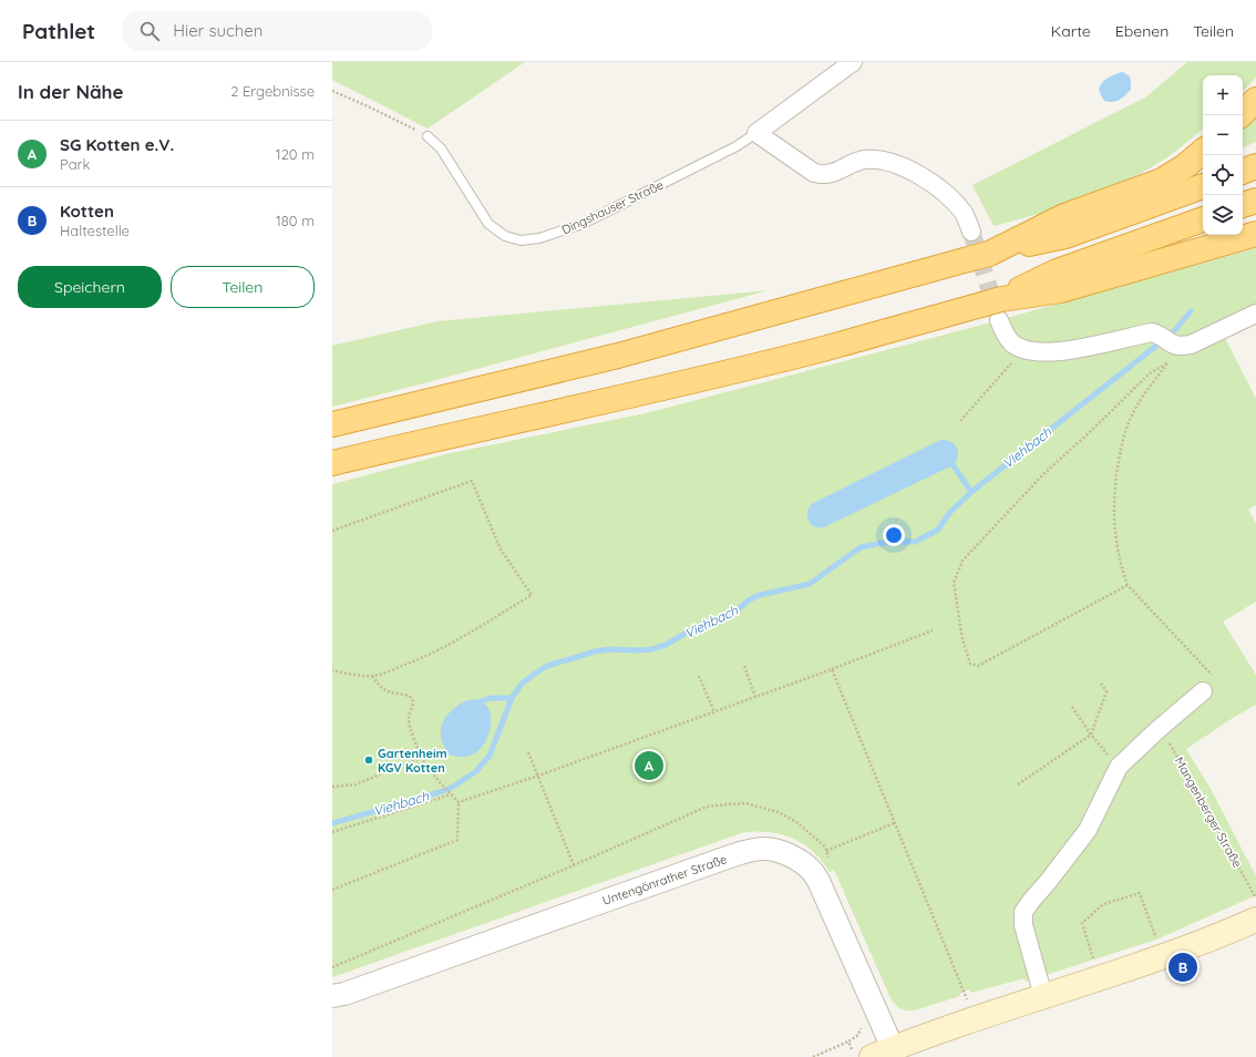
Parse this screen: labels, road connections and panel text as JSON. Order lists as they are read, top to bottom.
{
  "streets": {
    "street": ["Dingshauser Straße", "Untengönrather Straße"],
    "path": ["Mangenberger Straße"]
  },
  "water": ["Viehbach"],
  "places": ["Gartenheim KGV Kotten"],
  "page": {
    "header": "Pathlet",
    "search": "Hier suchen",
    "nav": ["Karte", "Ebenen", "Teilen"],
    "heading": ["In der Nähe", "2 Ergebnisse"],
    "map_buttons": ["+", "−"],
    "list": [
      {
        "mark": "A",
        "name": "SG Kotten e.V.",
        "note": "Park",
        "value": "120 m"
      },
      {
        "mark": "B",
        "name": "Kotten",
        "note": "Haltestelle",
        "value": "180 m"
      }
    ],
    "buttons": ["Speichern", "Teilen"],
    "pins": ["A", "B"]
  }
}
